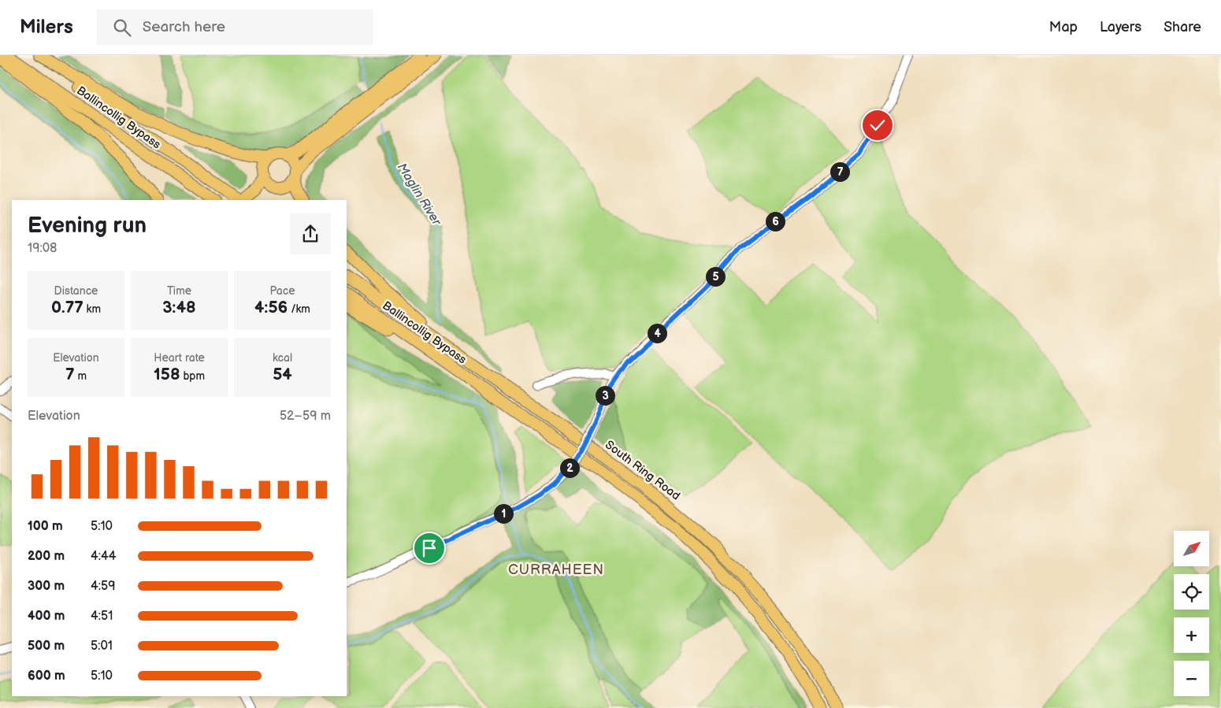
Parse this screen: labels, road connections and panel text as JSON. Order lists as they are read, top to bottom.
{
  "streets": {
    "highway": ["Ballincollig Bypass", "South Ring Road"]
  },
  "districts": ["CURRAHEEN"],
  "water": ["Maglin River"],
  "north": "top right",
  "page": {
    "header": "Milers",
    "search": "Search here",
    "nav": ["Map", "Layers", "Share"],
    "pins": [
      "7",
      "6",
      "5",
      "4",
      "3",
      "2",
      "1"
    ],
    "heading": ["Evening run", "19:08"],
    "stats": [
      ["Distance", "0.77 km"],
      ["Time", "3:48"],
      ["Pace", "4:56 /km"],
      ["Elevation", "7 m"],
      ["Heart rate", "158 bpm"],
      ["kcal", "54"]
    ],
    "chart": ["Elevation", "52–59 m"],
    "list": [
      {
        "name": "100 m",
        "note": "5:10"
      },
      {
        "name": "200 m",
        "note": "4:44"
      },
      {
        "name": "300 m",
        "note": "4:59"
      },
      {
        "name": "400 m",
        "note": "4:51"
      },
      {
        "name": "500 m",
        "note": "5:01"
      },
      {
        "name": "600 m",
        "note": "5:10"
      }
    ],
    "map_buttons": ["+", "−"]
  }
}
